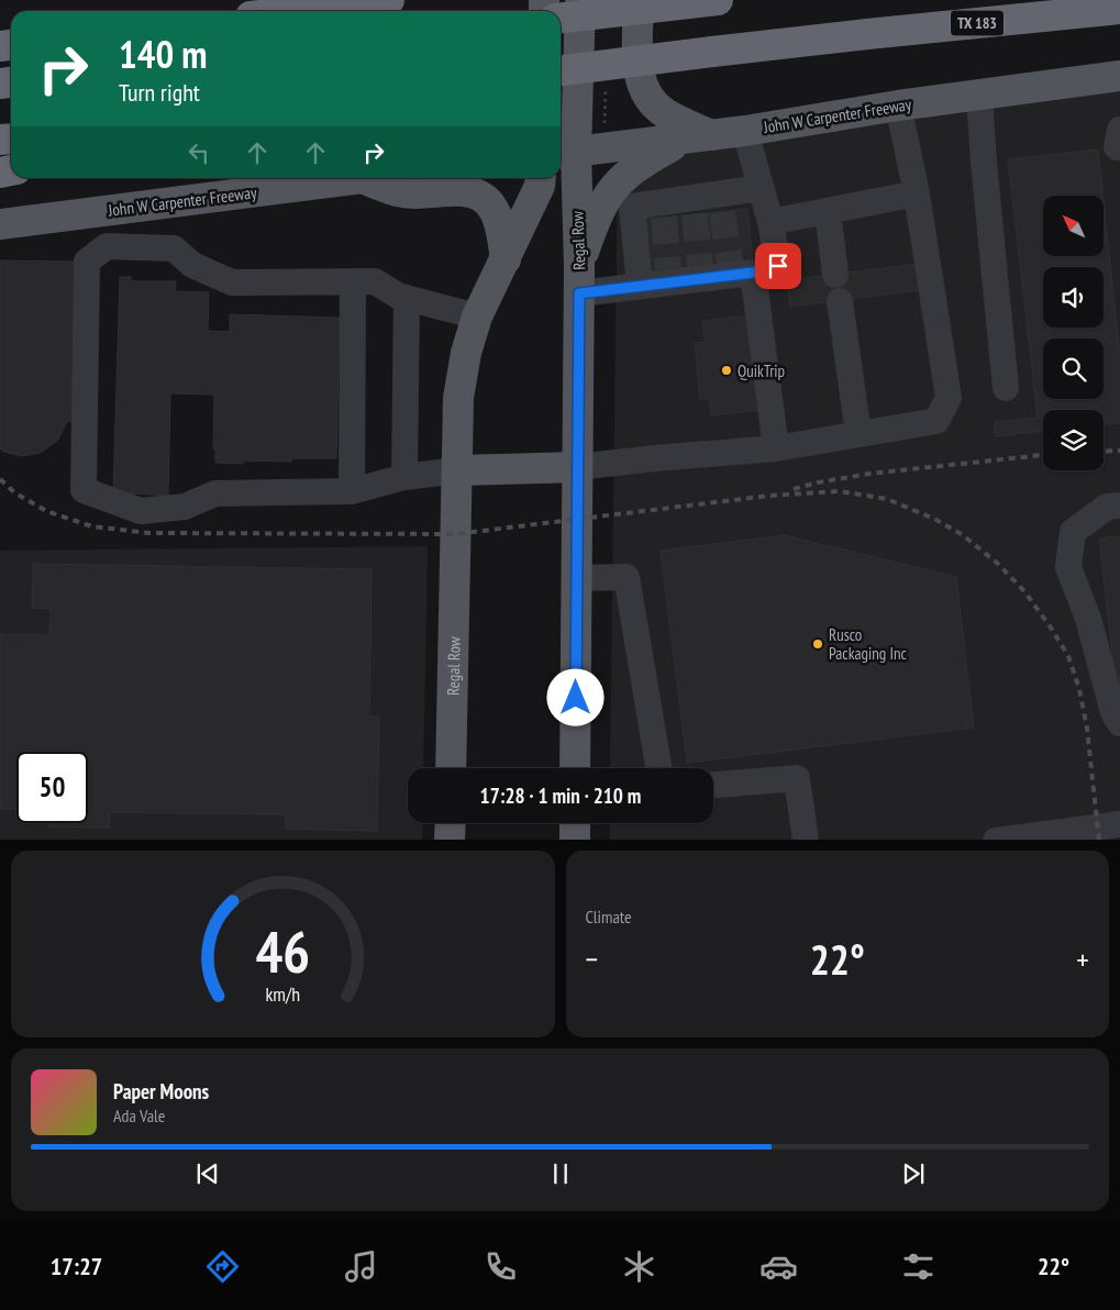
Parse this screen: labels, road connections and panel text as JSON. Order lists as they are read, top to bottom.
{
  "streets": {
    "highway": ["TX 183"],
    "main road": ["John W Carpenter Freeway", "Regal Row"]
  },
  "crossings": [
    ["John W Carpenter Freeway", "Regal Row"]
  ],
  "places": ["QuikTrip", "Rusco Packaging Inc"],
  "north": "top left",
  "page": {
    "turn": ["140 m", "Turn right"],
    "limit": "50",
    "trip": "17:28 · 1 min · 210 m",
    "tile": "Climate",
    "heat": ["−", "22°", "+"],
    "song": ["Paper Moons", "Ada Vale"],
    "tabs": ["17:27", "22°"],
    "gauge": ["46", "km/h"]
  }
}
